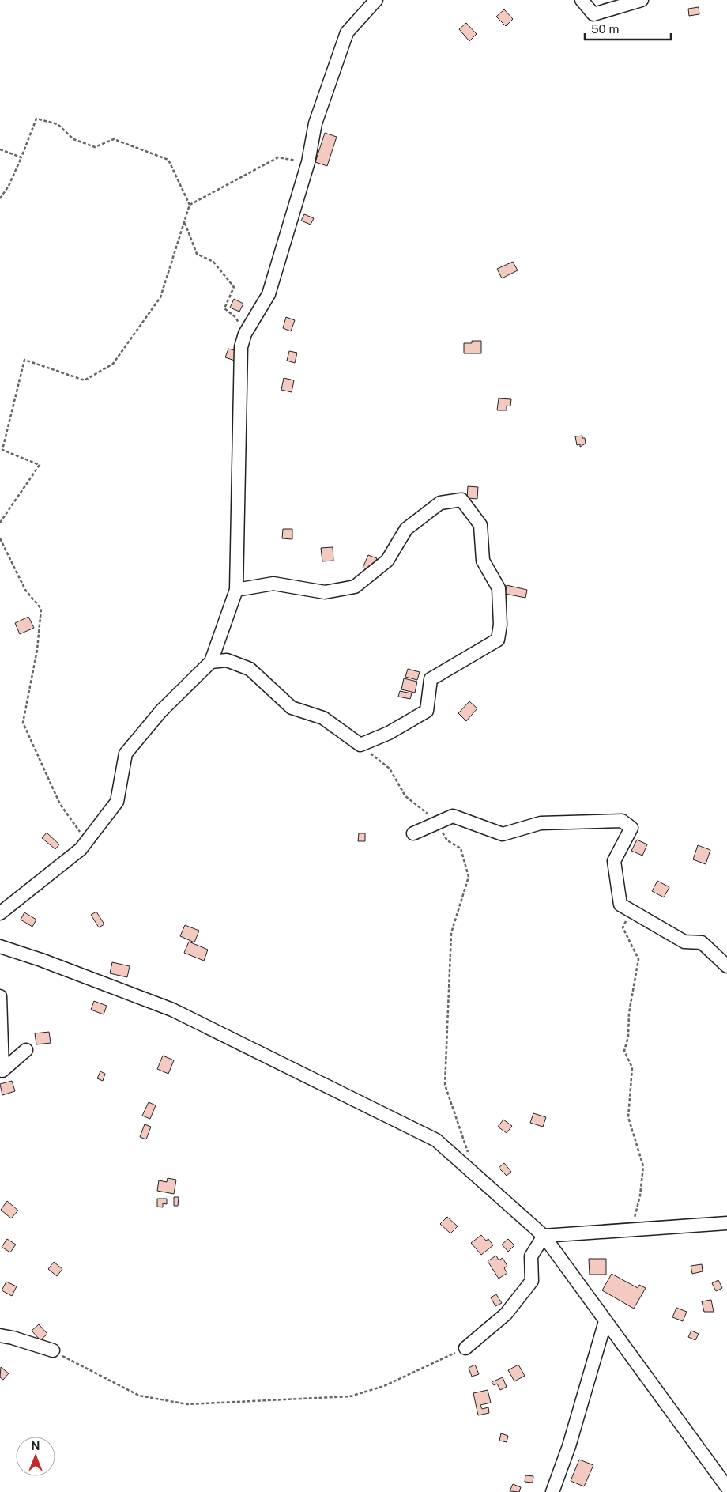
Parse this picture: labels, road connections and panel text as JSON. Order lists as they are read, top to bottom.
{
  "scale_bar": "50 m",
  "north": "top"
}
